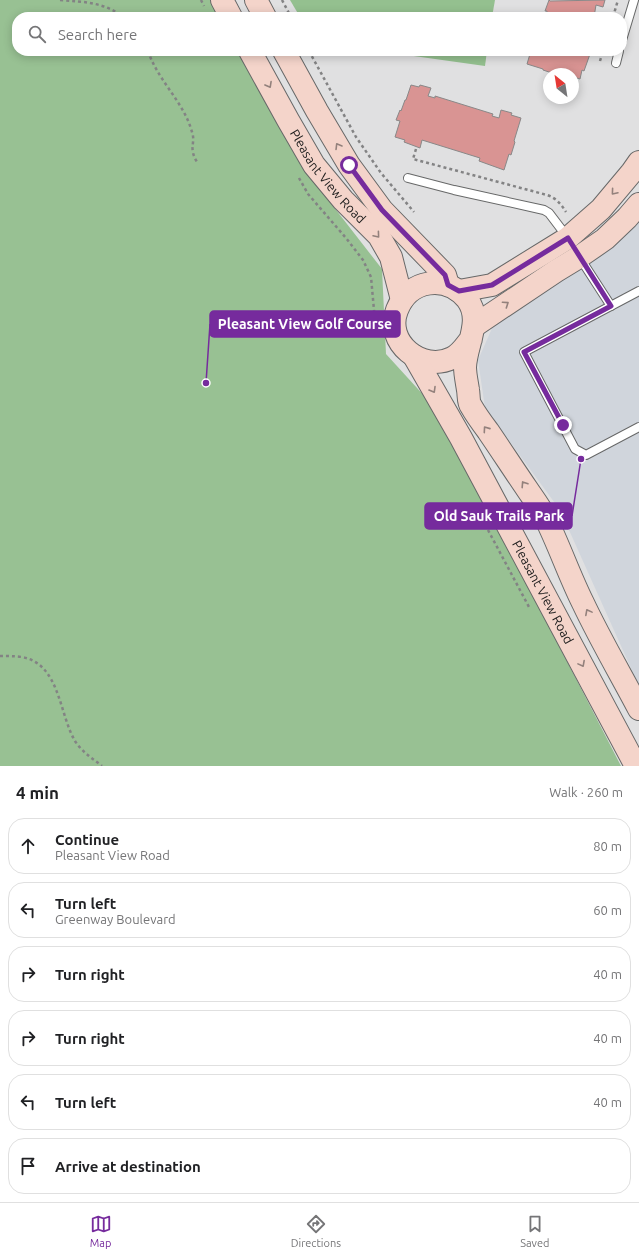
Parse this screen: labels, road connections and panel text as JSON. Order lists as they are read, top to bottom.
{
  "streets": {
    "main road": ["Pleasant View Road"]
  },
  "places": ["Pleasant View Golf Course", "Old Sauk Trails Park"],
  "north": "top left",
  "page": {
    "search": "Search here",
    "heading": ["4 min", "Walk · 260 m"],
    "list": [
      ["Continue", "Pleasant View Road", "80 m"],
      ["Turn left", "Greenway Boulevard", "60 m"],
      ["Turn right", "40 m"],
      ["Turn right", "40 m"],
      ["Turn left", "40 m"],
      "Arrive at destination"
    ],
    "nav": ["Map", "Directions", "Saved"]
  }
}
